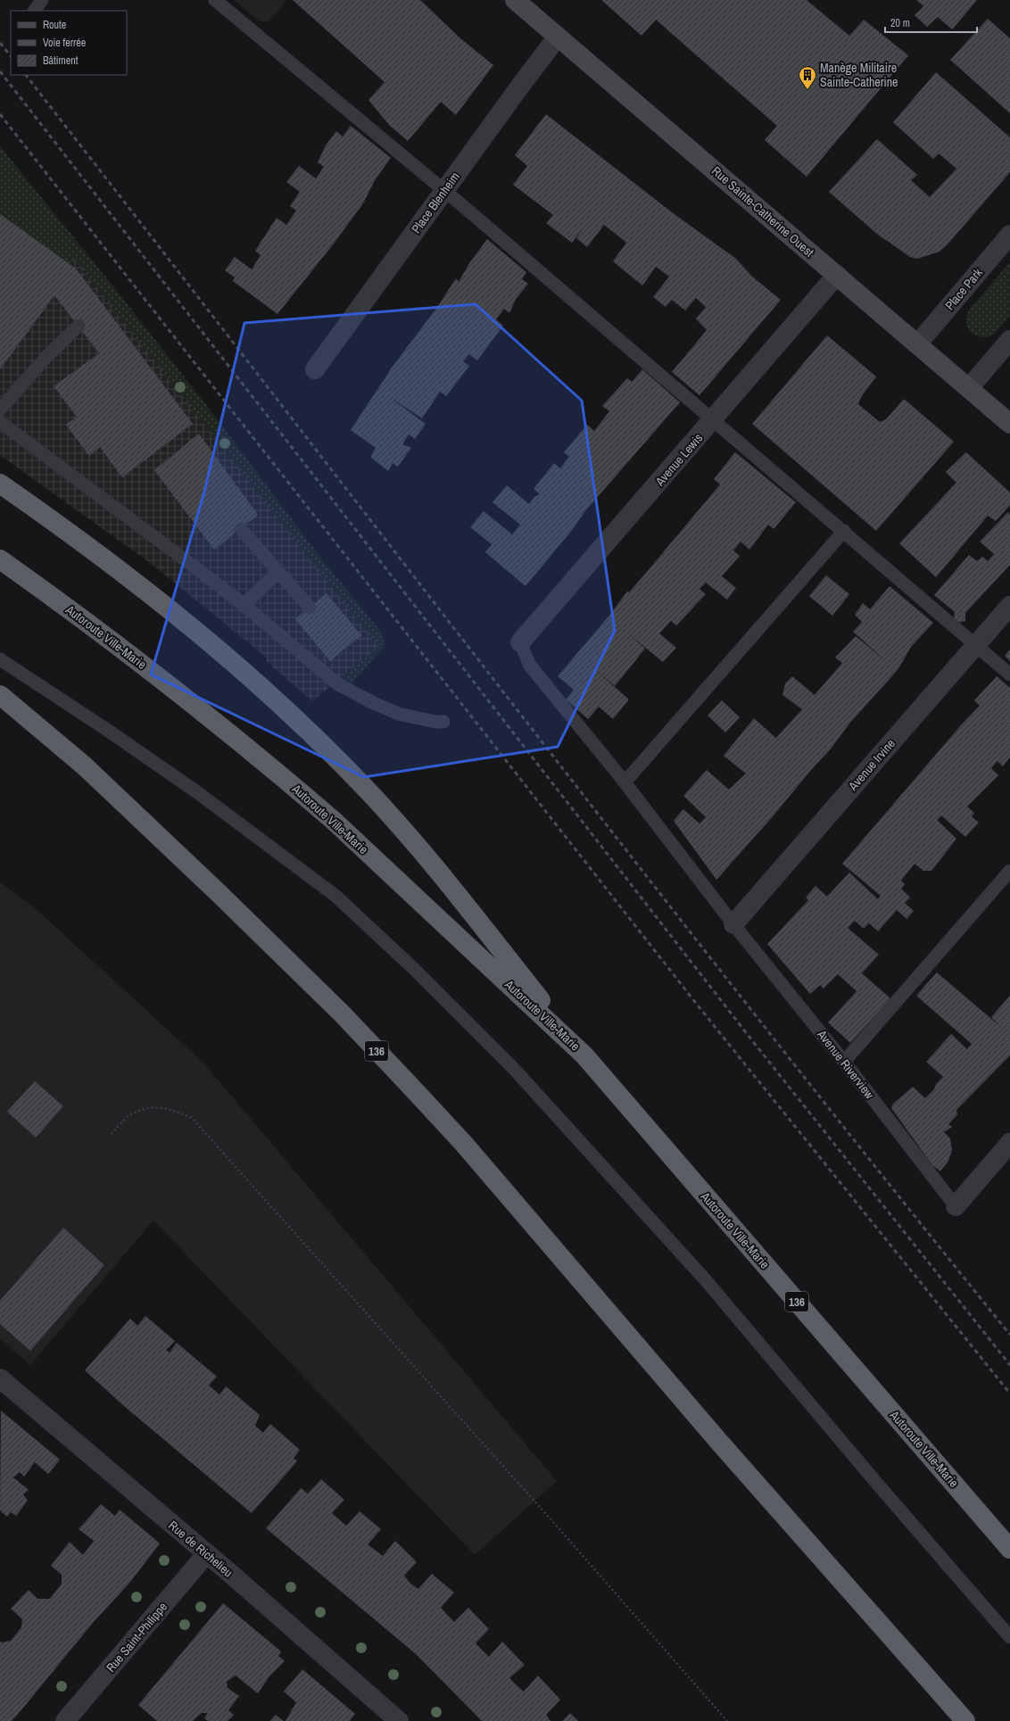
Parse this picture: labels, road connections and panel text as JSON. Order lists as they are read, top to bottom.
{
  "streets": {
    "highway": ["Autoroute Ville-Marie", "136"],
    "main road": ["Rue Sainte-Catherine Ouest"],
    "street": [
      "Place Blenheim",
      "Place Park",
      "Avenue Lewis",
      "Avenue Irvine",
      "Rue de Richelieu",
      "Rue Saint-Philippe"
    ],
    "lane": ["Avenue Riverview"]
  },
  "crossings": [
    ["Place Blenheim", "Rue Sainte-Catherine Ouest"],
    ["Rue Sainte-Catherine Ouest", "Place Park"],
    ["Rue Sainte-Catherine Ouest", "Avenue Lewis"],
    ["Avenue Lewis", "Avenue Riverview"],
    ["Avenue Irvine", "Avenue Riverview"],
    ["Rue de Richelieu", "Rue Saint-Philippe"]
  ],
  "places": {
    "building": ["Manège Militaire Sainte-Catherine"]
  },
  "legend": ["Route", "Voie ferrée", "Bâtiment"],
  "scale_bar": "20 m"
}
